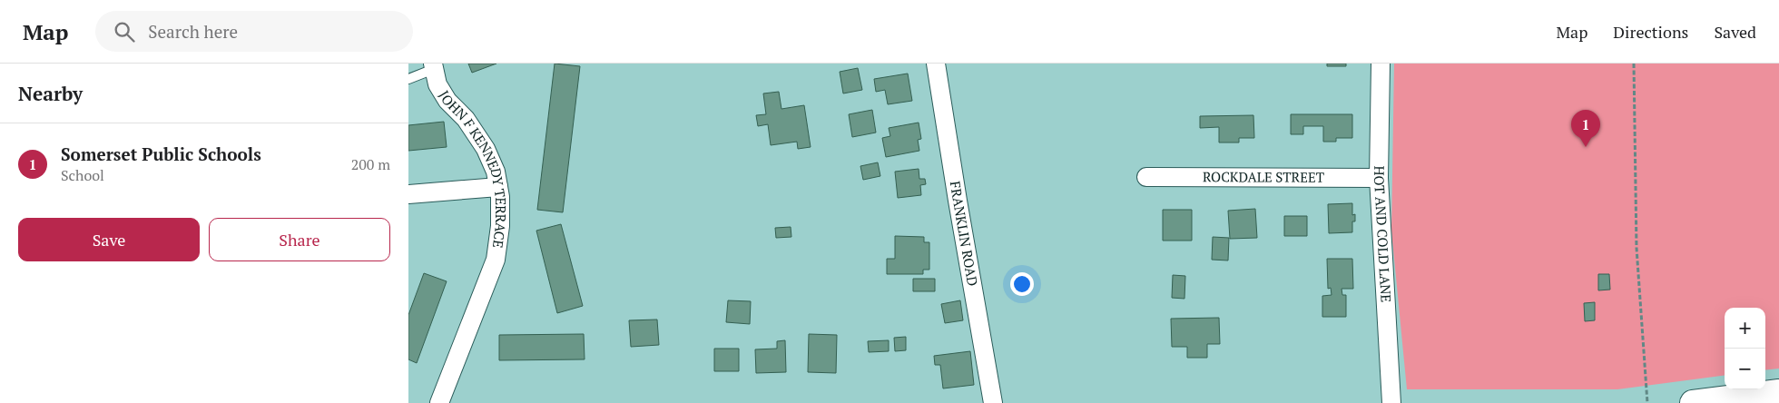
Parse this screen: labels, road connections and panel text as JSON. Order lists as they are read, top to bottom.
{
  "streets": {
    "street": [
      "JOHN F KENNEDY TERRACE",
      "ROCKDALE STREET",
      "FRANKLIN ROAD",
      "HOT AND COLD LANE"
    ]
  },
  "crossings": [
    ["ROCKDALE STREET", "HOT AND COLD LANE"]
  ],
  "page": {
    "header": "Map",
    "search": "Search here",
    "nav": ["Map", "Directions", "Saved"],
    "heading": "Nearby",
    "pins": "1",
    "list": [
      {
        "mark": "1",
        "name": "Somerset Public Schools",
        "note": "School",
        "value": "200 m"
      }
    ],
    "buttons": ["Save", "Share"],
    "map_buttons": ["+", "−"]
  }
}
